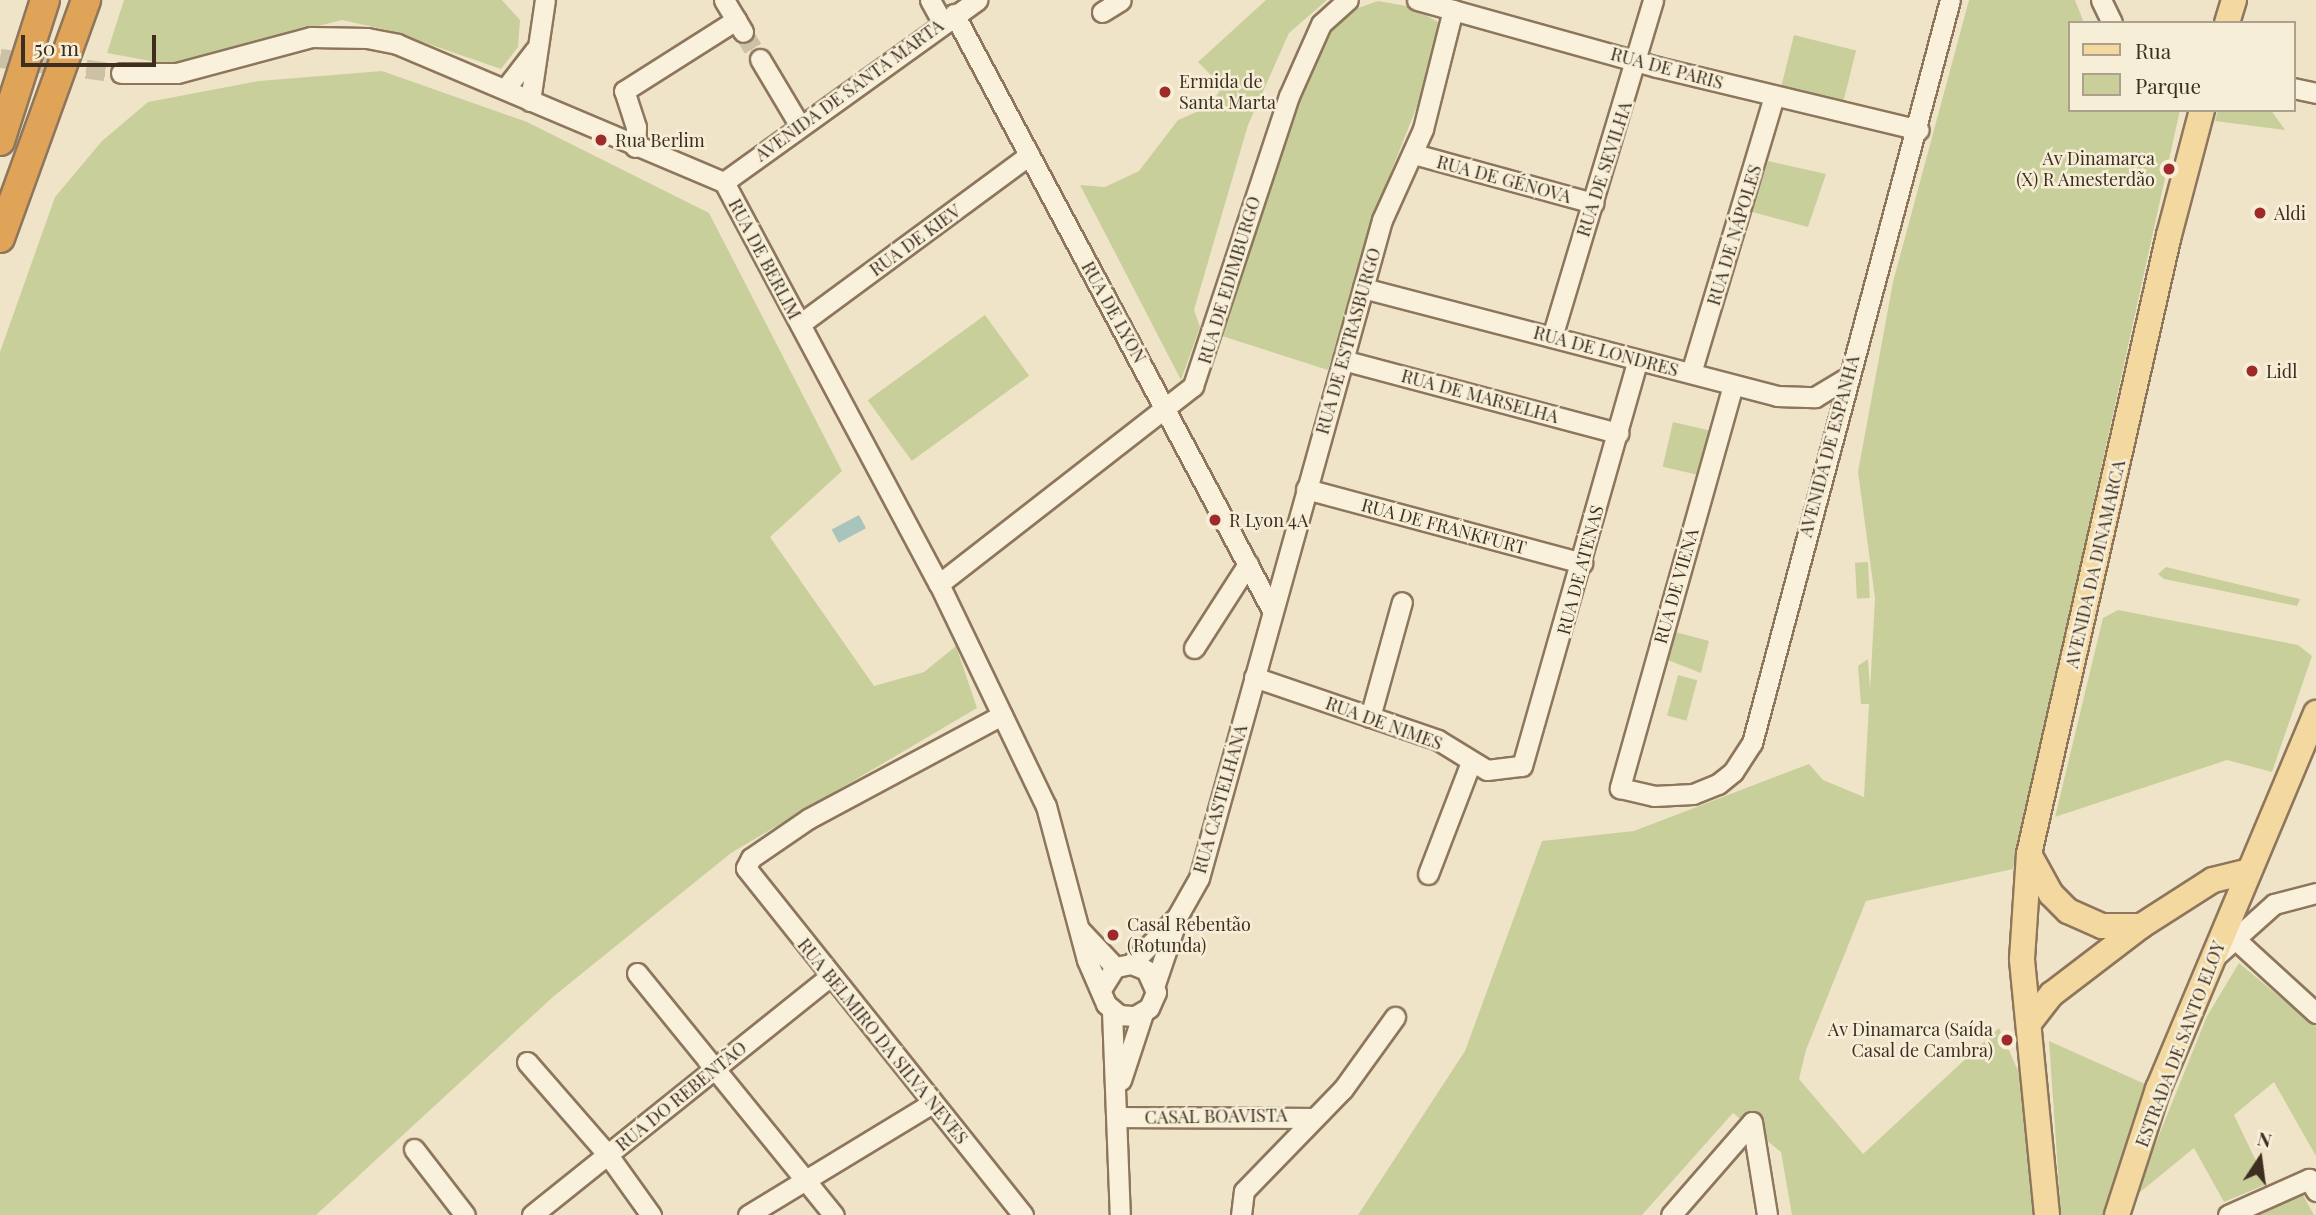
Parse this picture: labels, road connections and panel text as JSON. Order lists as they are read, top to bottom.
{
  "streets": {
    "main road": ["AVENIDA DA DINAMARCA", "ESTRADA DE SANTO ELOY"],
    "street": [
      "RUA DE PARIS",
      "AVENIDA DE SANTA MARTA",
      "RUA DE SEVILHA",
      "RUA DE GÉNOVA",
      "RUA DE NÁPOLES",
      "RUA DE KIEV",
      "RUA DE BERLIM",
      "RUA DE EDIMBURGO",
      "RUA DE LYON",
      "RUA DE ESTRASBURGO",
      "RUA DE LONDRES",
      "RUA DE MARSELHA",
      "AVENIDA DE ESPANHA",
      "RUA DE FRANKFURT",
      "RUA DE ATENAS",
      "RUA DE VIENA",
      "RUA DE NIMES",
      "RUA CASTELHANA",
      "RUA BELMIRO DA SILVA NEVES",
      "RUA DO REBENTÃO",
      "CASAL BOAVISTA"
    ]
  },
  "crossings": [
    ["RUA DE PARIS", "RUA DE SEVILHA"],
    ["RUA DE PARIS", "RUA DE NÁPOLES"],
    ["RUA DE PARIS", "RUA DE ESTRASBURGO"],
    ["RUA DE PARIS", "AVENIDA DE ESPANHA"],
    ["AVENIDA DE SANTA MARTA", "RUA DE BERLIM"],
    ["AVENIDA DE SANTA MARTA", "RUA DE LYON"],
    ["RUA DE SEVILHA", "RUA DE GÉNOVA"],
    ["RUA DE SEVILHA", "RUA DE LONDRES"],
    ["RUA DE GÉNOVA", "RUA DE ESTRASBURGO"],
    ["RUA DE NÁPOLES", "RUA DE LONDRES"],
    ["RUA DE KIEV", "RUA DE BERLIM"],
    ["RUA DE KIEV", "RUA DE LYON"],
    ["RUA DE BERLIM", "RUA DE EDIMBURGO"],
    ["RUA DE BERLIM", "RUA CASTELHANA"],
    ["RUA DE BERLIM", "RUA BELMIRO DA SILVA NEVES"],
    ["RUA DE EDIMBURGO", "RUA DE LYON"],
    ["RUA DE LYON", "RUA DE ESTRASBURGO"],
    ["RUA DE ESTRASBURGO", "RUA DE LONDRES"],
    ["RUA DE ESTRASBURGO", "RUA DE MARSELHA"],
    ["RUA DE ESTRASBURGO", "RUA DE FRANKFURT"],
    ["RUA DE ESTRASBURGO", "RUA DE NIMES"],
    ["RUA DE ESTRASBURGO", "RUA CASTELHANA"],
    ["RUA DE LONDRES", "AVENIDA DE ESPANHA"],
    ["RUA DE LONDRES", "RUA DE ATENAS"],
    ["RUA DE LONDRES", "RUA DE VIENA"],
    ["RUA DE MARSELHA", "RUA DE ATENAS"],
    ["AVENIDA DE ESPANHA", "RUA DE VIENA"],
    ["RUA DE FRANKFURT", "RUA DE ATENAS"],
    ["RUA DE ATENAS", "RUA DE NIMES"],
    ["RUA DE NIMES", "RUA CASTELHANA"],
    ["RUA BELMIRO DA SILVA NEVES", "RUA DO REBENTÃO"]
  ],
  "places": [
    "Ermida de Santa Marta",
    "Rua Berlim",
    "Av Dinamarca (X) R Amesterdão",
    "Aldi",
    "Lidl",
    "R Lyon 4A",
    "Casal Rebentão (Rotunda)",
    "Av Dinamarca (Saída Casal de Cambra)"
  ],
  "legend": ["Rua", "Parque"],
  "scale_bar": "50 m",
  "north": "top"
}
